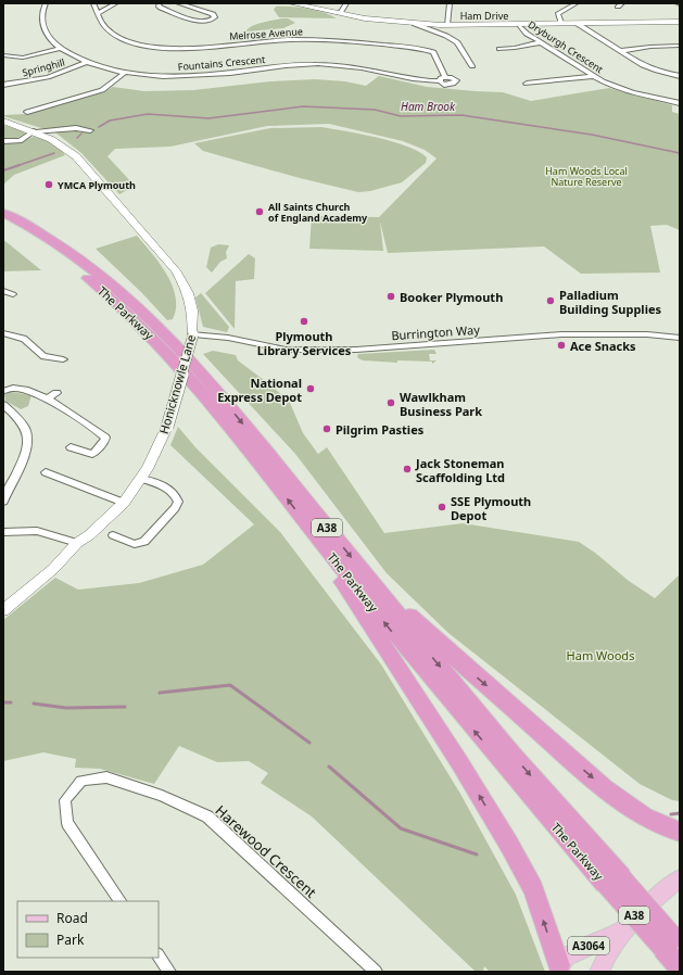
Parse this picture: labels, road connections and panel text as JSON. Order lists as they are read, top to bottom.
{
  "streets": {
    "highway": ["The Parkway", "A38"],
    "main road": ["A3064"],
    "street": [
      "Ham Drive",
      "Melrose Avenue",
      "Dryburgh Crescent",
      "Fountains Crescent",
      "Springhill",
      "Burrington Way",
      "Honicknowle Lane",
      "Harewood Crescent"
    ]
  },
  "crossings": [
    ["Ham Drive", "Dryburgh Crescent"],
    ["Melrose Avenue", "Fountains Crescent"],
    ["Fountains Crescent", "Springhill"],
    ["The Parkway", "A38"],
    ["Burrington Way", "Honicknowle Lane"],
    ["A38", "A3064"]
  ],
  "water": ["Ham Brook"],
  "parks": ["Ham Woods Local Nature Reserve", "Ham Woods"],
  "places": [
    "YMCA Plymouth",
    "All Saints Church of England Academy",
    "Booker Plymouth",
    "Palladium Building Supplies",
    "Plymouth Library Services",
    "Ace Snacks",
    "National Express Depot",
    "Wawlkham Business Park",
    "Pilgrim Pasties",
    "Jack Stoneman Scaffolding Ltd",
    "SSE Plymouth Depot"
  ],
  "legend": ["Road", "Park"]
}
